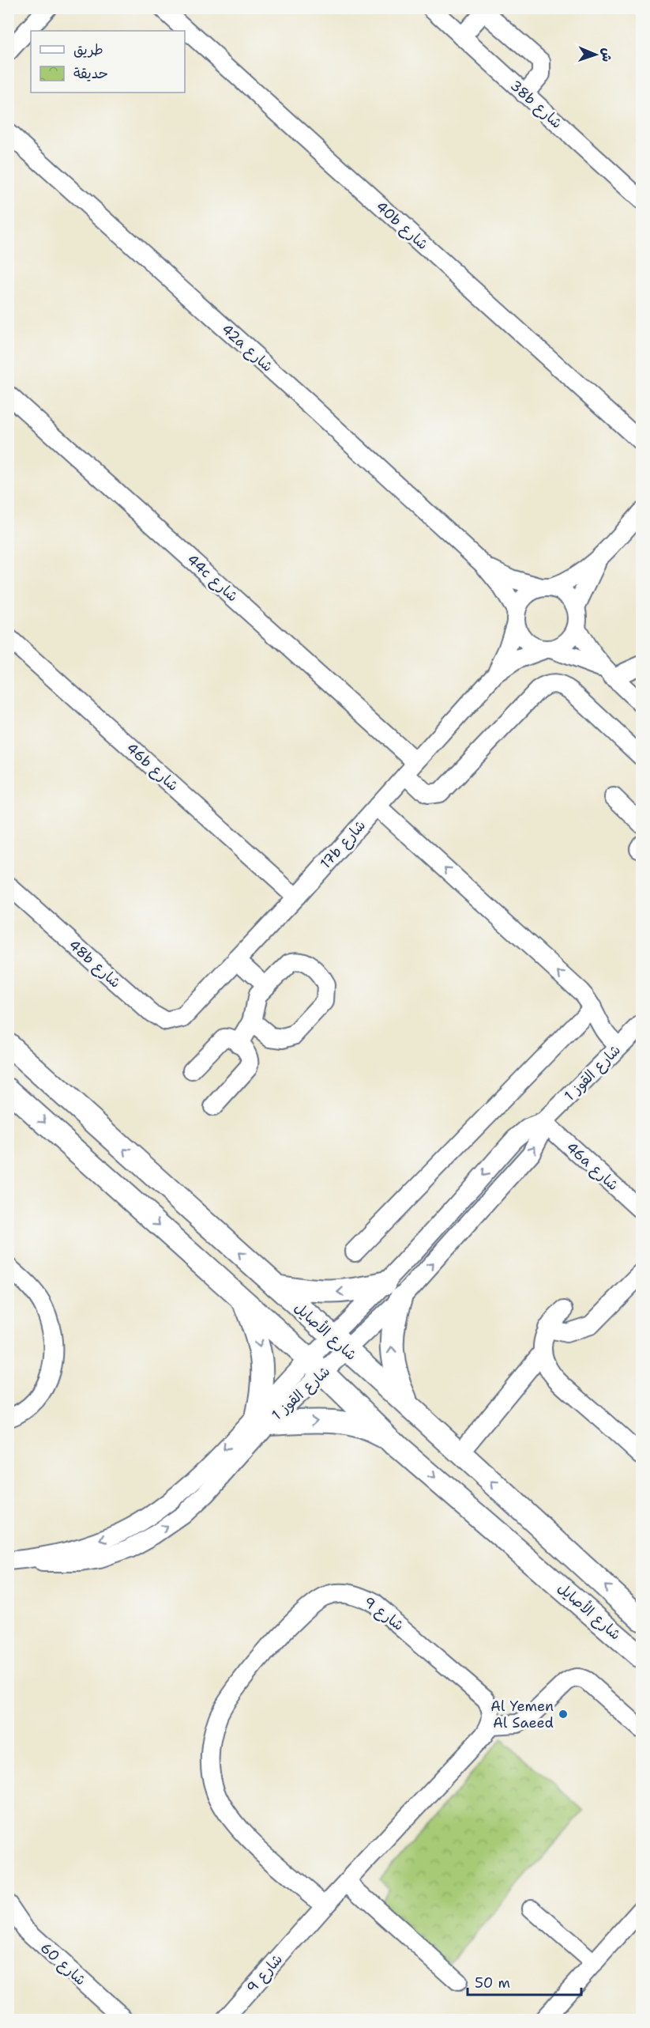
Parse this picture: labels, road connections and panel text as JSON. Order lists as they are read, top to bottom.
{
  "streets": {
    "main road": ["شارع الأصايل"],
    "street": [
      "38b شارع",
      "40b شارع",
      "42a شارع",
      "44c شارع",
      "46b شارع",
      "17b شارع",
      "48b شارع",
      "شارع القوز 1",
      "46a شارع",
      "شارع 9",
      "شارع 60"
    ]
  },
  "crossings": [
    ["42a شارع", "17b شارع"],
    ["44c شارع", "17b شارع"],
    ["46b شارع", "17b شارع"],
    ["17b شارع", "48b شارع"],
    ["شارع القوز 1", "46a شارع"],
    ["شارع القوز 1", "شارع الأصايل"]
  ],
  "places": ["Al Yemen Al Saeed"],
  "legend": ["طريق", "حديقة"],
  "scale_bar": "50 m",
  "north": "right"
}
